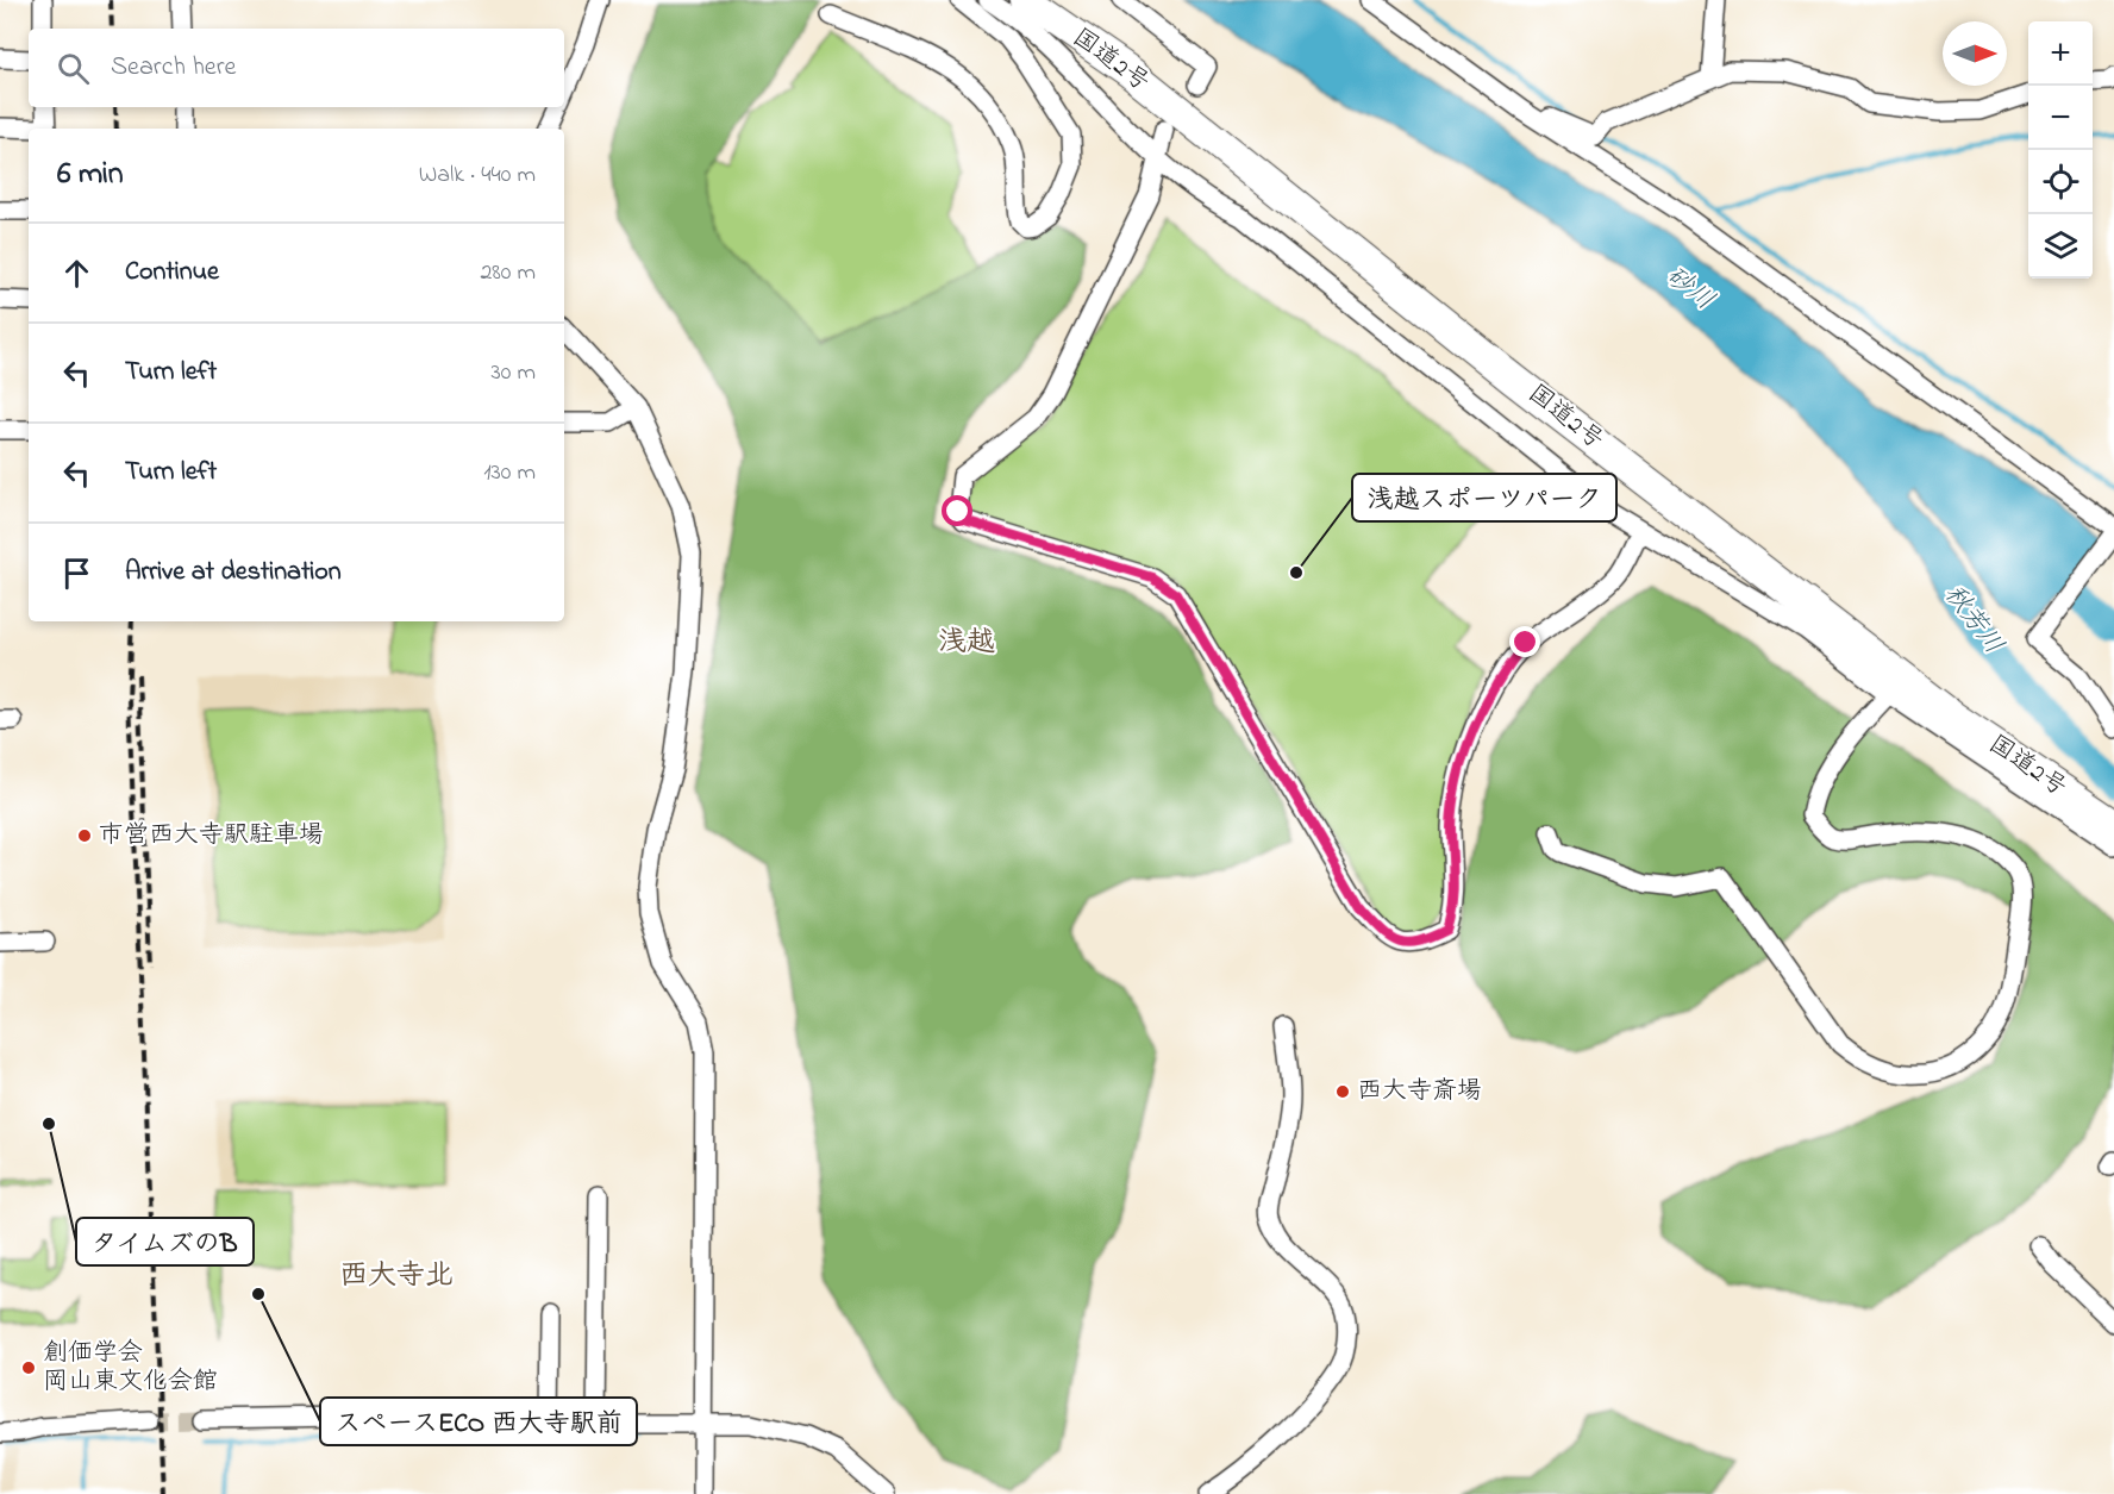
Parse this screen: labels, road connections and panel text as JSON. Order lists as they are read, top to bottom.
{
  "streets": {
    "highway": ["国道2号"]
  },
  "districts": ["浅越", "西大寺北"],
  "water": ["砂川", "秋芳川"],
  "places": [
    "浅越スポーツパーク",
    "市営西大寺駅駐車場",
    "西大寺斎場",
    "タイムズのB",
    "スペースECO 西大寺駅前",
    "創価学会 岡山東文化会館"
  ],
  "north": "right",
  "page": {
    "map_buttons": ["+", "−"],
    "search": "Search here",
    "heading": ["6 min", "Walk · 440 m"],
    "list": [
      ["Continue", "280 m"],
      ["Turn left", "30 m"],
      ["Turn left", "130 m"],
      "Arrive at destination"
    ]
  }
}
